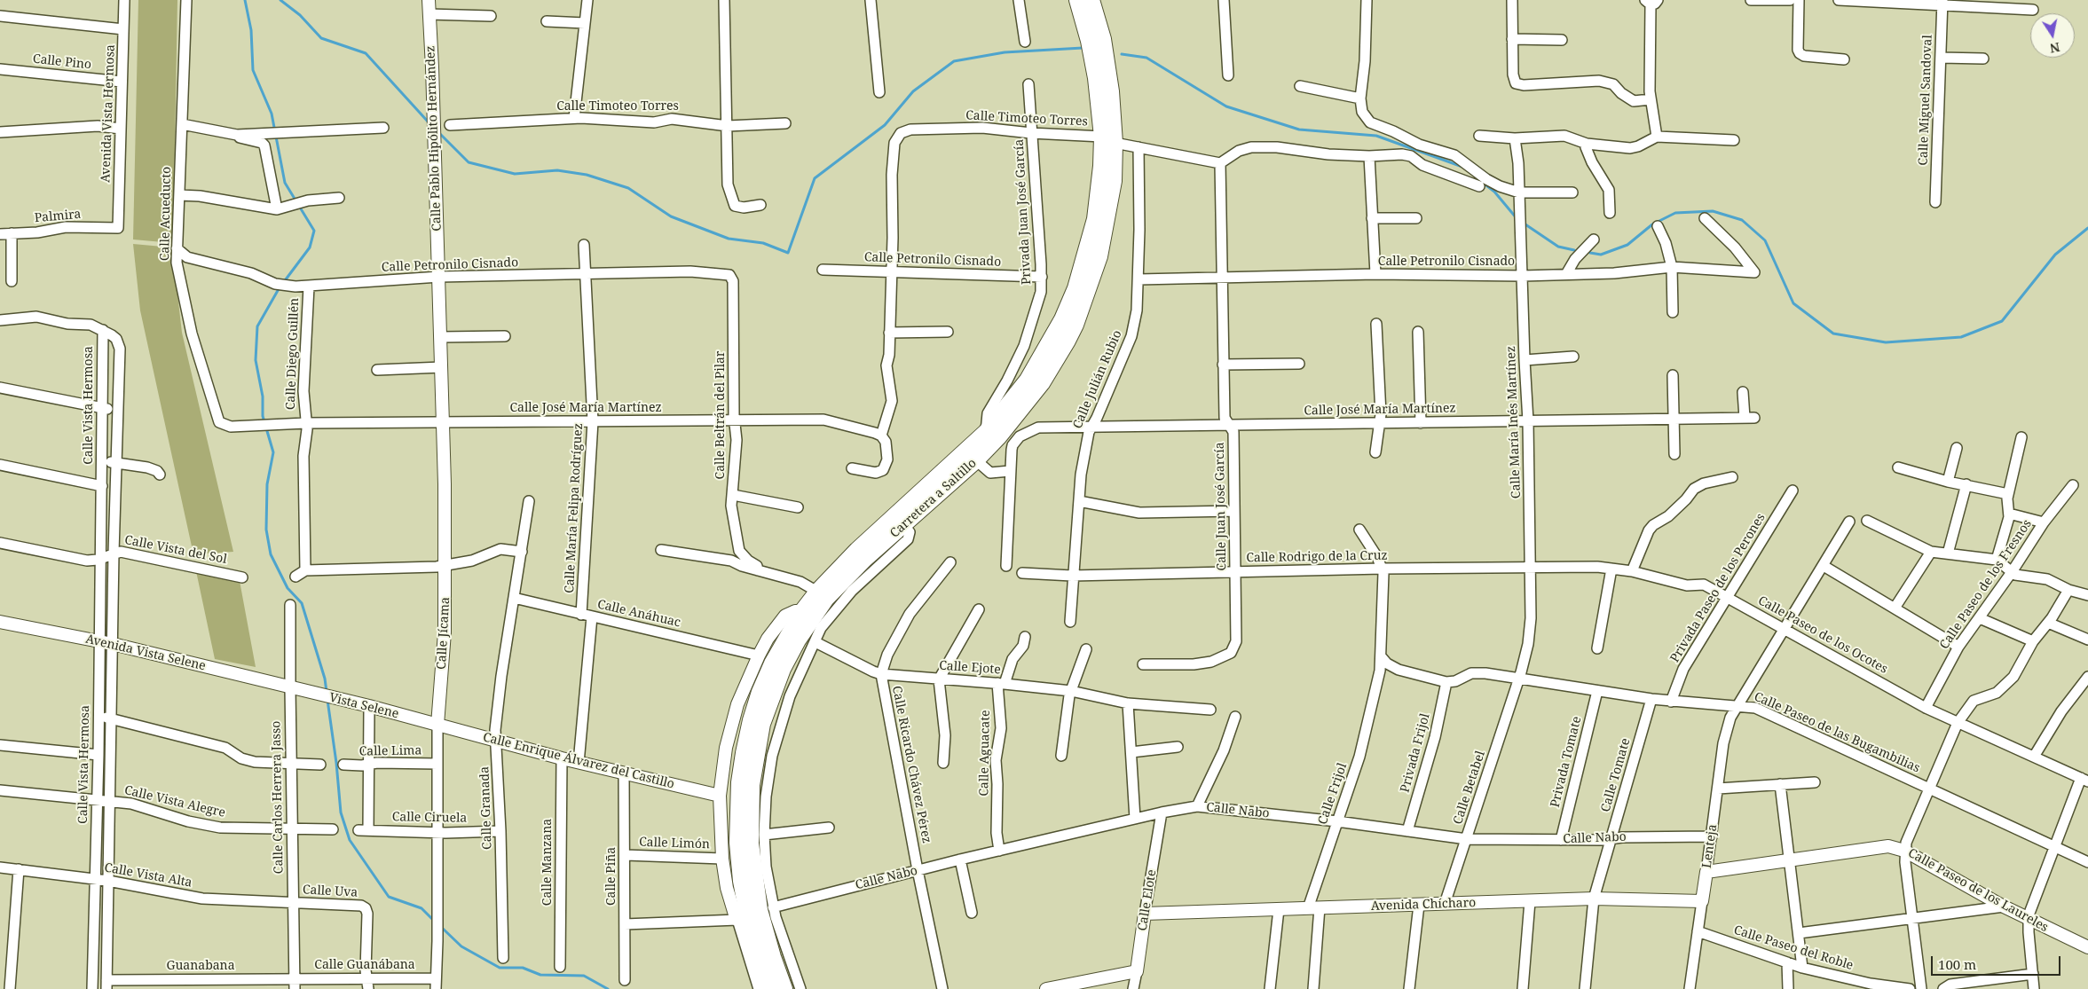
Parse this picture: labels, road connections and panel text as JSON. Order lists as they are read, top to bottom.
{
  "streets": {
    "main road": ["Carretera a Saltillo"],
    "street": [
      "Calle Pino",
      "Calle Miguel Sandoval",
      "Calle Timoteo Torres",
      "Avenida Vista Hermosa",
      "Calle Pablo Hipólito Hernández",
      "Privada Juan José García",
      "Calle Acueducto",
      "Palmira",
      "Calle Petronilo Cisnado",
      "Calle Diego Guillén",
      "Calle Julián Rubio",
      "Calle Vista Hermosa",
      "Calle José María Martínez",
      "Calle Beltrán del Pilar",
      "Calle María Inés Martínez",
      "Calle Juan José García",
      "Calle María Felipa Rodríguez",
      "Calle Vista del Sol",
      "Calle Rodrigo de la Cruz",
      "Calle Paseo de los Fresnos",
      "Privada Paseo de los Perones",
      "Calle Anáhuac",
      "Calle Jícama",
      "Calle Paseo de los Ocotes",
      "Avenida Vista Selene",
      "Calle Ejote",
      "Vista Selene",
      "Calle Paseo de las Bugambilias",
      "Calle Lima",
      "Calle Aguacate",
      "Privada Frijol",
      "Calle Enrique Álvarez del Castillo",
      "Privada Tomate",
      "Calle Ricardo Chávez Pérez",
      "Calle Tomate",
      "Calle Betabel",
      "Calle Frijol",
      "Calle Carlos Herrera Jasso",
      "Calle Vista Alegre",
      "Calle Granada",
      "Calle Nabo",
      "Calle Ciruela",
      "Calle Limón",
      "Lenteja",
      "Calle Manzana",
      "Calle Vista Alta",
      "Calle Piña",
      "Calle Paseo de los Laureles",
      "Calle Uva",
      "Calle Elote",
      "Avenida Chícharo",
      "Calle Paseo del Roble",
      "Calle Guanábana",
      "Guanabana"
    ]
  },
  "crossings": [
    ["Calle Pino", "Avenida Vista Hermosa"],
    ["Calle Timoteo Torres", "Privada Juan José García"],
    ["Calle Timoteo Torres", "Calle Petronilo Cisnado"],
    ["Calle Timoteo Torres", "Calle Julián Rubio"],
    ["Calle Timoteo Torres", "Carretera a Saltillo"],
    ["Calle Timoteo Torres", "Calle Juan José García"],
    ["Avenida Vista Hermosa", "Palmira"],
    ["Calle Pablo Hipólito Hernández", "Calle Petronilo Cisnado"],
    ["Calle Pablo Hipólito Hernández", "Calle Jícama"],
    ["Privada Juan José García", "Calle Petronilo Cisnado"],
    ["Privada Juan José García", "Carretera a Saltillo"],
    ["Calle Acueducto", "Calle Petronilo Cisnado"],
    ["Calle Acueducto", "Calle José María Martínez"],
    ["Calle Petronilo Cisnado", "Calle Diego Guillén"],
    ["Calle Petronilo Cisnado", "Calle Julián Rubio"],
    ["Calle Petronilo Cisnado", "Calle Beltrán del Pilar"],
    ["Calle Petronilo Cisnado", "Calle María Inés Martínez"],
    ["Calle Petronilo Cisnado", "Calle Juan José García"],
    ["Calle Petronilo Cisnado", "Calle María Felipa Rodríguez"],
    ["Calle Petronilo Cisnado", "Calle Jícama"],
    ["Calle Diego Guillén", "Calle José María Martínez"],
    ["Calle Julián Rubio", "Calle José María Martínez"],
    ["Calle Julián Rubio", "Calle Rodrigo de la Cruz"],
    ["Calle Vista Hermosa", "Calle Vista del Sol"],
    ["Calle Vista Hermosa", "Avenida Vista Selene"],
    ["Calle Vista Hermosa", "Calle Vista Alegre"],
    ["Calle Vista Hermosa", "Calle Vista Alta"],
    ["Calle Vista Hermosa", "Guanabana"],
    ["Calle José María Martínez", "Calle Beltrán del Pilar"],
    ["Calle José María Martínez", "Calle María Inés Martínez"],
    ["Calle José María Martínez", "Calle Juan José García"],
    ["Calle José María Martínez", "Calle María Felipa Rodríguez"],
    ["Calle José María Martínez", "Calle Jícama"],
    ["Calle María Inés Martínez", "Calle Rodrigo de la Cruz"],
    ["Calle María Inés Martínez", "Calle Paseo de los Ocotes"],
    ["Calle María Inés Martínez", "Calle Paseo de las Bugambilias"],
    ["Calle María Inés Martínez", "Calle Betabel"],
    ["Calle Juan José García", "Calle Rodrigo de la Cruz"],
    ["Calle María Felipa Rodríguez", "Calle Anáhuac"],
    ["Calle Rodrigo de la Cruz", "Calle Paseo de los Ocotes"],
    ["Calle Rodrigo de la Cruz", "Calle Frijol"],
    ["Calle Paseo de los Fresnos", "Calle Paseo de los Ocotes"],
    ["Privada Paseo de los Perones", "Calle Paseo de los Ocotes"],
    ["Privada Paseo de los Perones", "Calle Paseo de las Bugambilias"],
    ["Calle Anáhuac", "Calle Granada"],
    ["Calle Jícama", "Vista Selene"],
    ["Calle Jícama", "Calle Lima"],
    ["Calle Jícama", "Calle Enrique Álvarez del Castillo"],
    ["Calle Jícama", "Calle Ciruela"],
    ["Calle Jícama", "Calle Guanábana"],
    ["Calle Paseo de los Ocotes", "Lenteja"],
    ["Avenida Vista Selene", "Vista Selene"],
    ["Avenida Vista Selene", "Calle Carlos Herrera Jasso"],
    ["Calle Ejote", "Calle Aguacate"],
    ["Calle Ejote", "Calle Ricardo Chávez Pérez"],
    ["Vista Selene", "Calle Enrique Álvarez del Castillo"],
    ["Vista Selene", "Calle Carlos Herrera Jasso"],
    ["Calle Paseo de las Bugambilias", "Privada Frijol"],
    ["Calle Paseo de las Bugambilias", "Privada Tomate"],
    ["Calle Paseo de las Bugambilias", "Calle Tomate"],
    ["Calle Paseo de las Bugambilias", "Calle Betabel"],
    ["Calle Paseo de las Bugambilias", "Lenteja"],
    ["Calle Lima", "Calle Ciruela"],
    ["Calle Aguacate", "Calle Nabo"],
    ["Privada Frijol", "Calle Nabo"],
    ["Calle Enrique Álvarez del Castillo", "Calle Granada"],
    ["Calle Enrique Álvarez del Castillo", "Calle Manzana"],
    ["Calle Enrique Álvarez del Castillo", "Calle Piña"],
    ["Privada Tomate", "Calle Nabo"],
    ["Calle Ricardo Chávez Pérez", "Calle Nabo"],
    ["Calle Tomate", "Calle Nabo"],
    ["Calle Tomate", "Avenida Chícharo"],
    ["Calle Betabel", "Calle Nabo"],
    ["Calle Betabel", "Avenida Chícharo"],
    ["Calle Frijol", "Calle Nabo"],
    ["Calle Frijol", "Avenida Chícharo"],
    ["Calle Carlos Herrera Jasso", "Calle Vista Alegre"],
    ["Calle Carlos Herrera Jasso", "Calle Vista Alta"],
    ["Calle Carlos Herrera Jasso", "Calle Uva"],
    ["Calle Carlos Herrera Jasso", "Calle Guanábana"],
    ["Calle Carlos Herrera Jasso", "Guanabana"],
    ["Calle Granada", "Calle Ciruela"],
    ["Calle Nabo", "Lenteja"],
    ["Calle Nabo", "Calle Elote"],
    ["Calle Limón", "Calle Piña"],
    ["Lenteja", "Calle Paseo de los Laureles"],
    ["Lenteja", "Avenida Chícharo"],
    ["Lenteja", "Calle Paseo del Roble"],
    ["Calle Vista Alta", "Calle Uva"],
    ["Calle Uva", "Calle Guanábana"],
    ["Calle Elote", "Avenida Chícharo"],
    ["Calle Guanábana", "Guanabana"]
  ],
  "scale_bar": "100 m",
  "north": "bottom"
}
